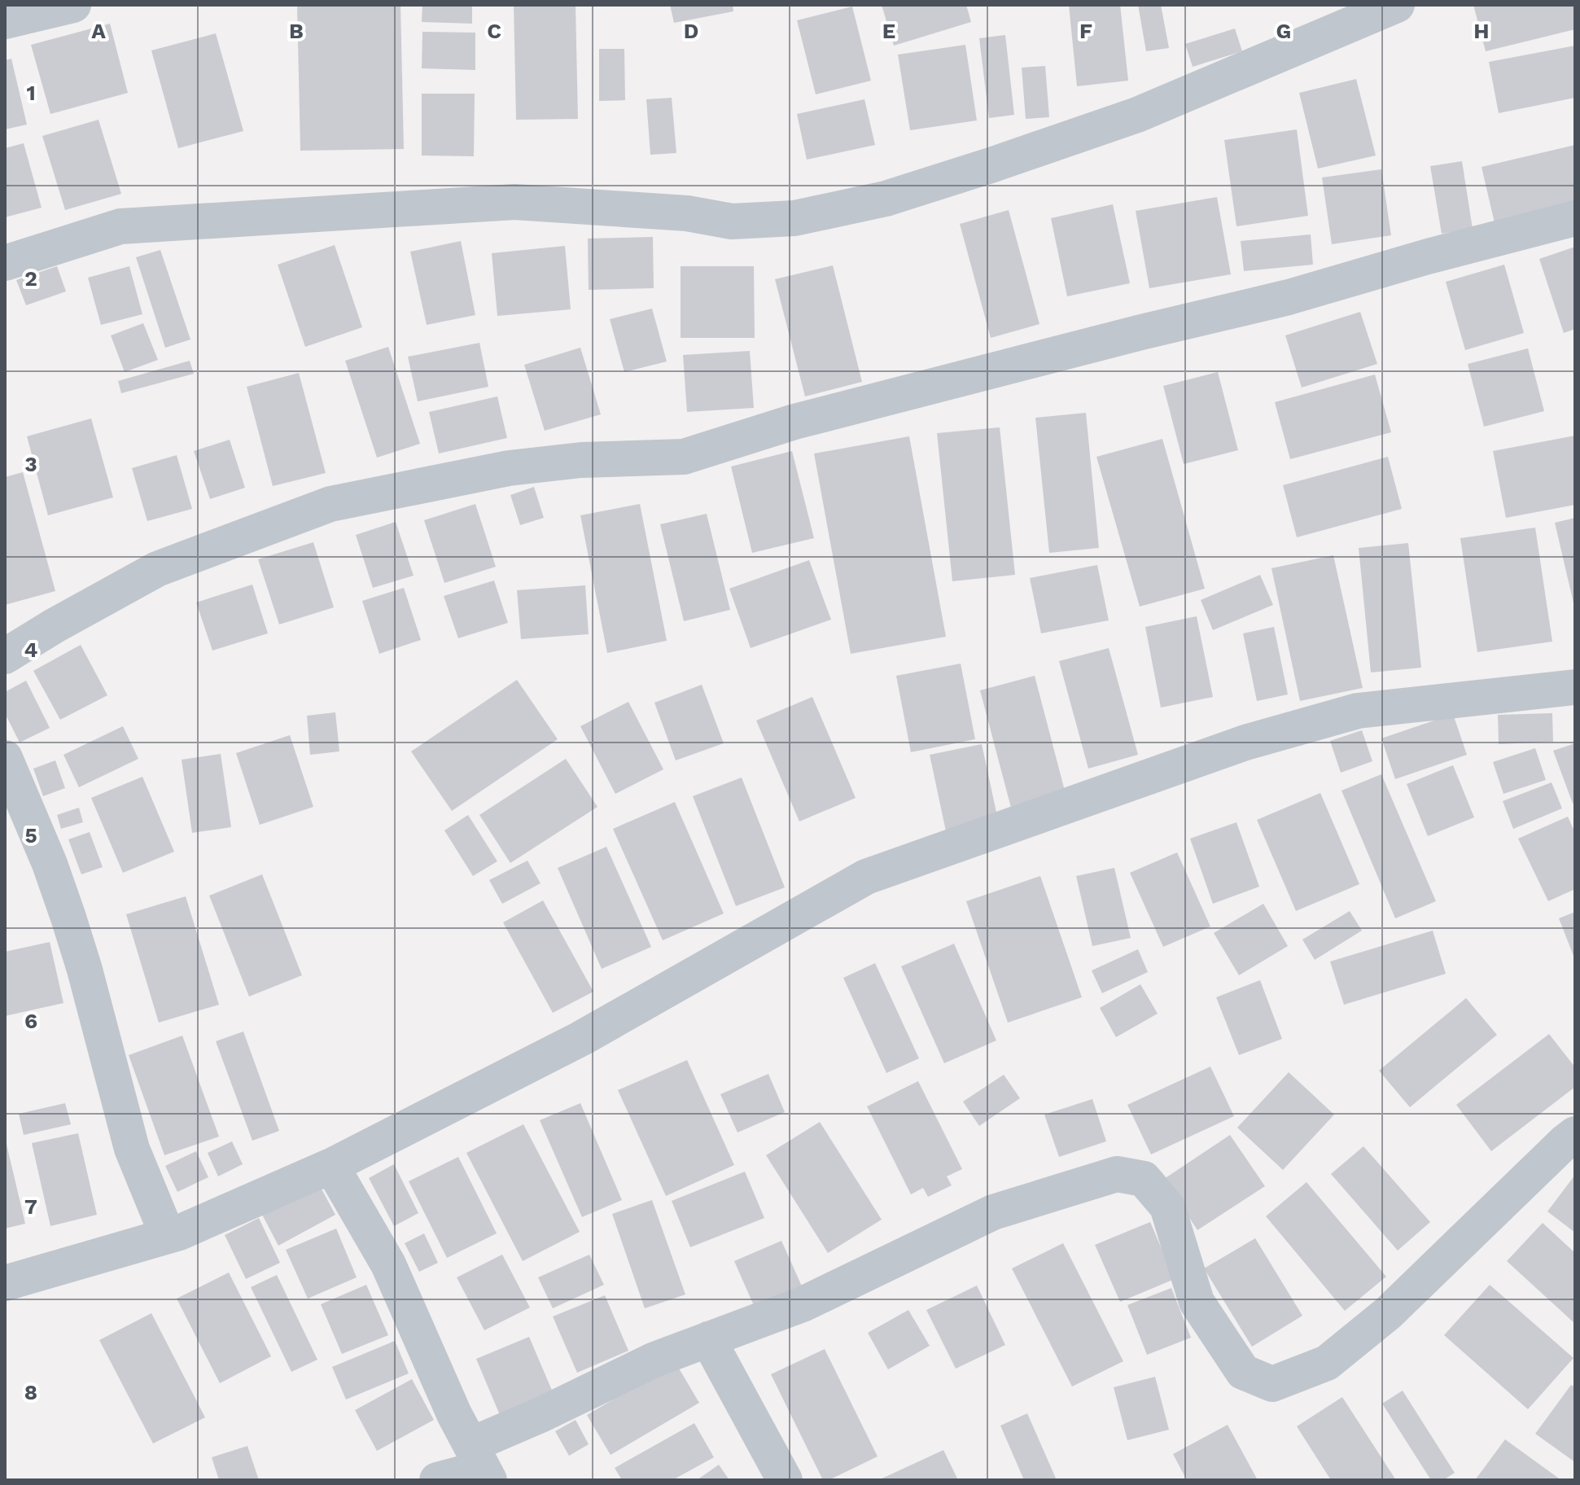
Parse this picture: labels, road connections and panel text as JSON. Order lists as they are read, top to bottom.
{
  "grid": {
    "columns": [
      "A",
      "B",
      "C",
      "D",
      "E",
      "F",
      "G",
      "H"
    ],
    "rows": [
      "1",
      "2",
      "3",
      "4",
      "5",
      "6",
      "7",
      "8"
    ]
  }
}
